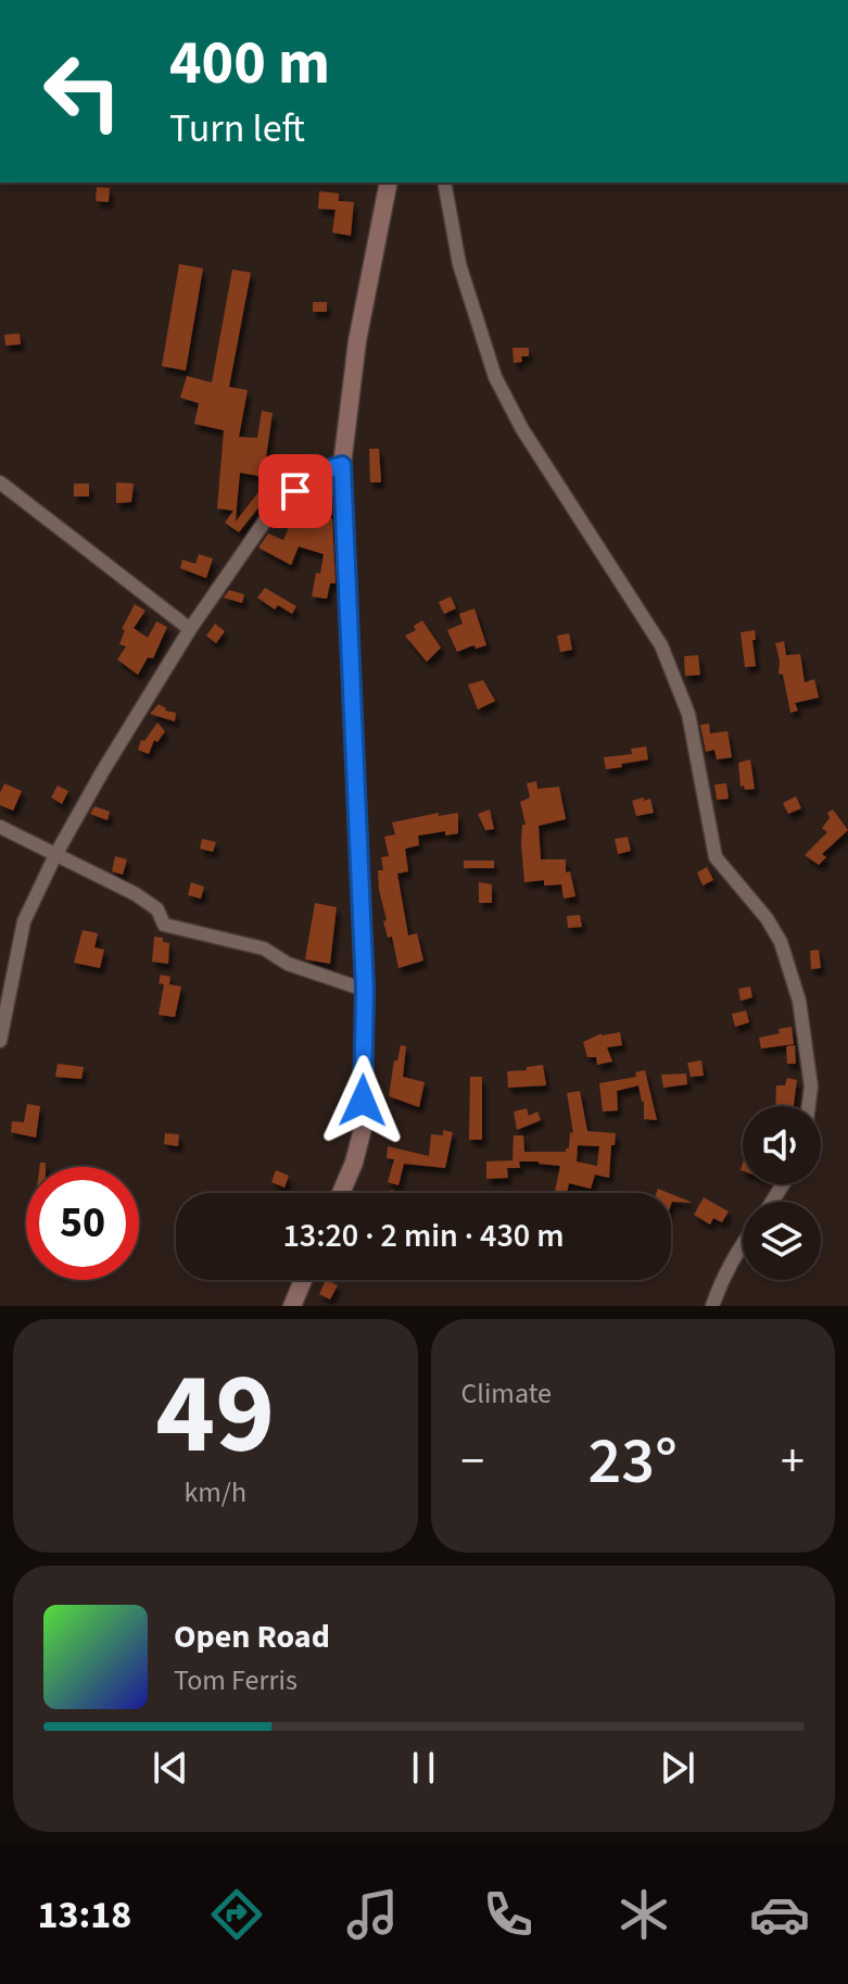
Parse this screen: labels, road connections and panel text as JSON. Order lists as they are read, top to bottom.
{
  "page": {
    "turn": ["400 m", "Turn left"],
    "limit": "50",
    "trip": "13:20 · 2 min · 430 m",
    "tile": [
      ["49", "km/h"],
      "Climate"
    ],
    "heat": ["−", "23°", "+"],
    "song": ["Open Road", "Tom Ferris"],
    "tabs": "13:18"
  }
}
